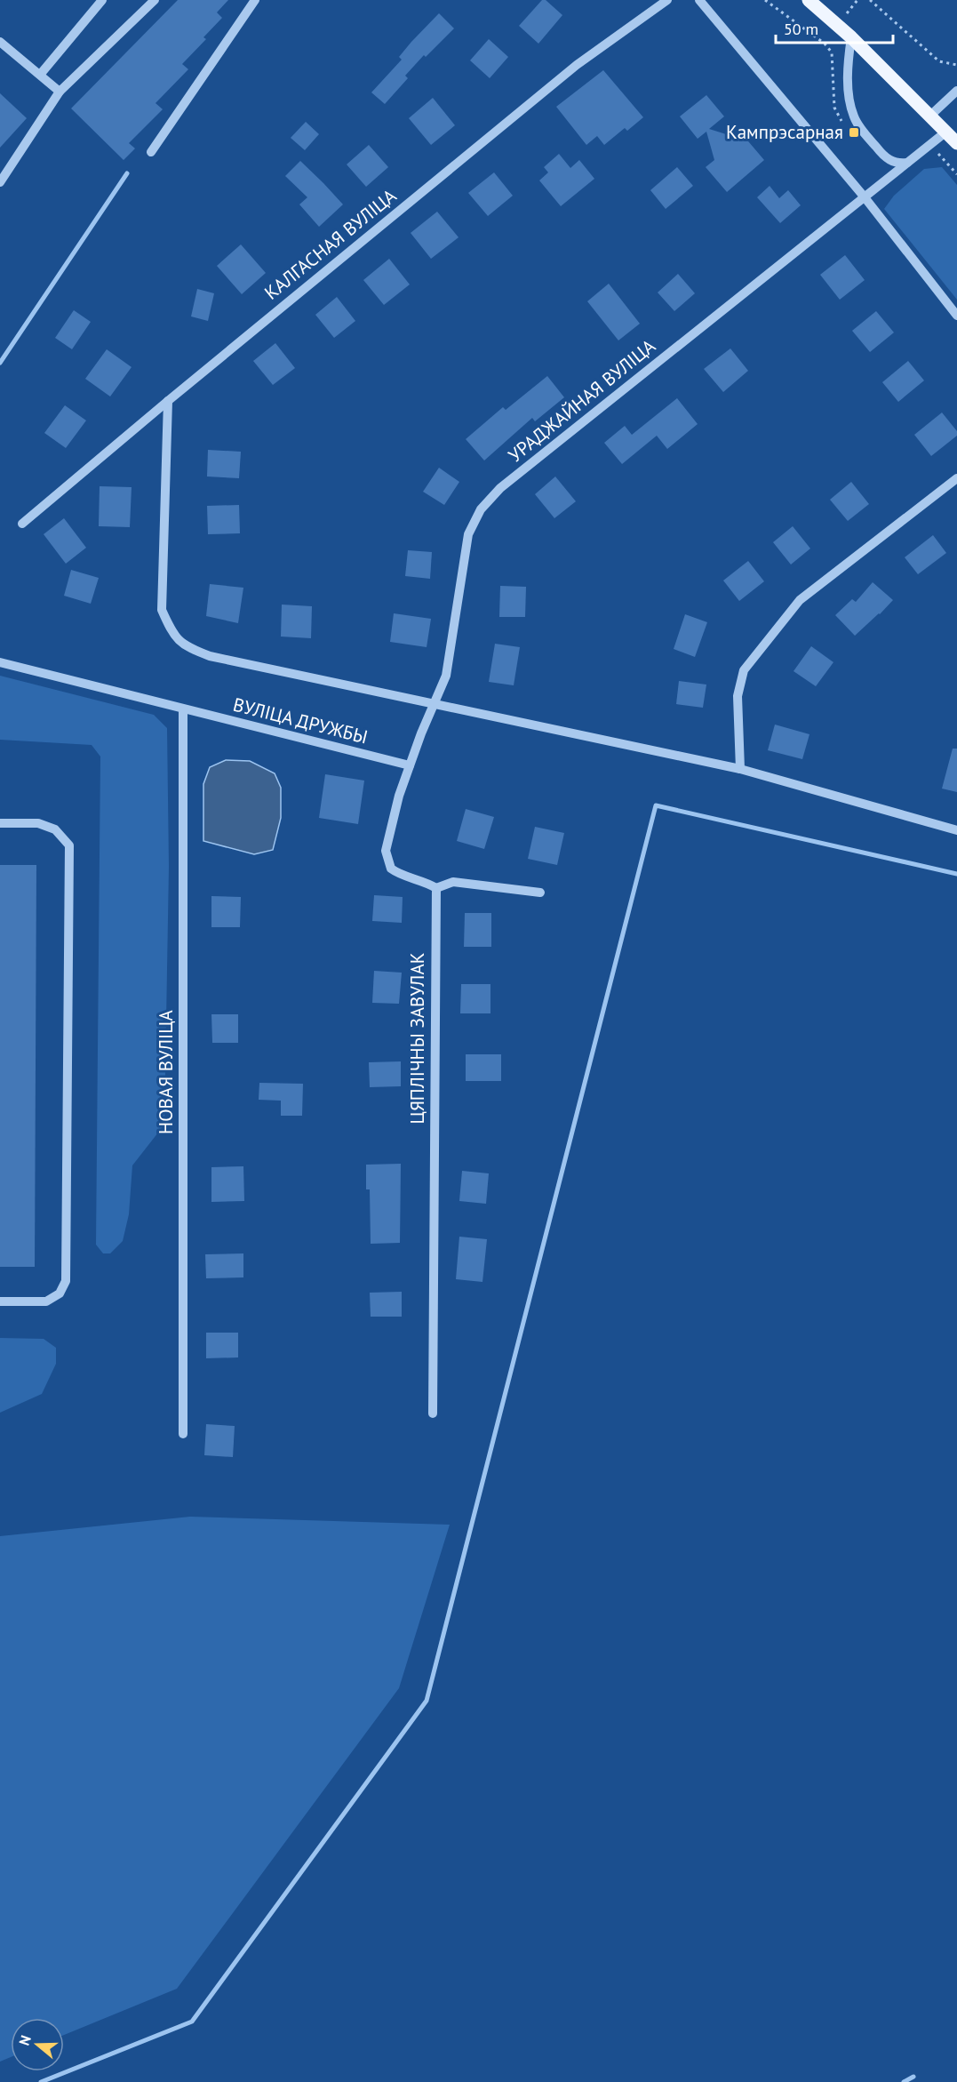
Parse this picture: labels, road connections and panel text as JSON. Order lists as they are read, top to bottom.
{
  "streets": {
    "street": [
      "КАЛГАСНАЯ ВУЛІЦА",
      "УРАДЖАЙНАЯ ВУЛІЦА",
      "ВУЛІЦА ДРУЖБЫ",
      "ЦЯПЛІЧНЫ ЗАВУЛАК",
      "НОВАЯ ВУЛІЦА"
    ]
  },
  "crossings": [
    ["ВУЛІЦА ДРУЖБЫ", "НОВАЯ ВУЛІЦА"]
  ],
  "places": {
    "transit": ["Кампрэсарная"]
  },
  "scale_bar": "50 m",
  "north": "left"
}
